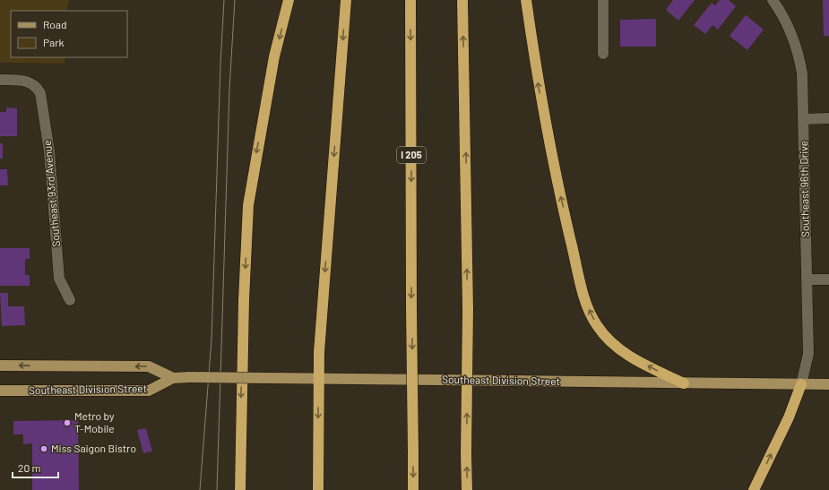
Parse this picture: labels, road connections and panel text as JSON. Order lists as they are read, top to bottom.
{
  "streets": {
    "highway": ["I 205"],
    "main road": ["Southeast Division Street"],
    "street": ["Southeast 96th Drive", "Southeast 93rd Avenue"]
  },
  "crossings": [
    ["Southeast 96th Drive", "Southeast Division Street"]
  ],
  "places": ["Metro by T-Mobile", "Miss Saigon Bistro"],
  "legend": ["Road", "Park"],
  "scale_bar": "20 m"
}
